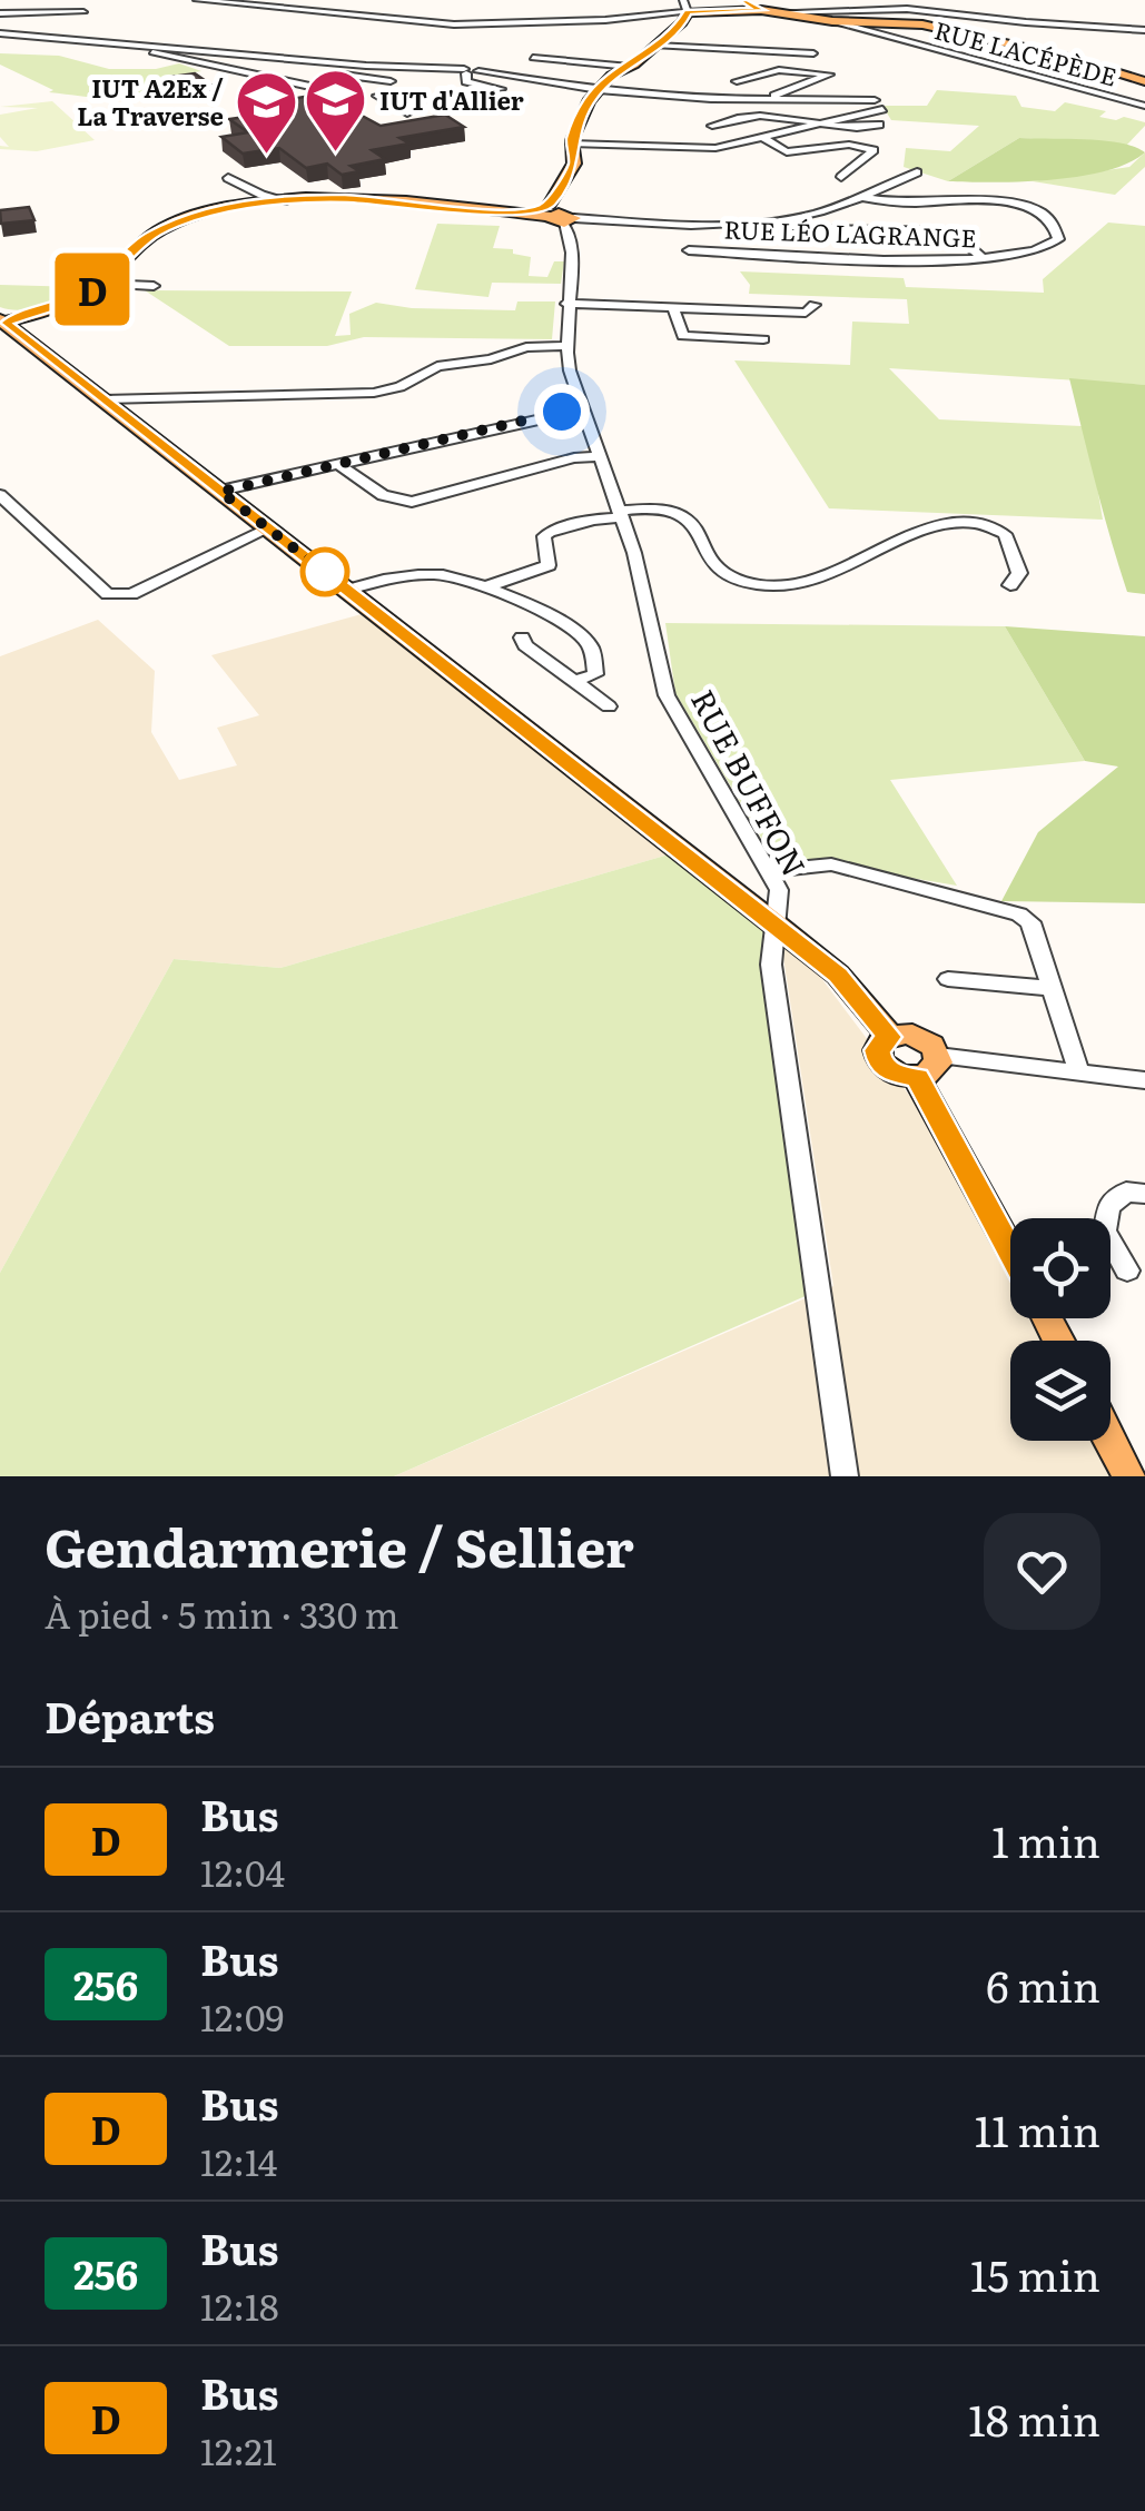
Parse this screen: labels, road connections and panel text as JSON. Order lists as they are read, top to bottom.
{
  "streets": {
    "main road": ["RUE BUFFON"],
    "street": ["RUE LACÉPÈDE", "RUE LÉO LAGRANGE"]
  },
  "places": {
    "school or university": ["IUT d'Allier", "IUT A2Ex / La Traverse"]
  },
  "lines": ["bus line D"],
  "page": {
    "on_map": "D",
    "heading": [
      ["Gendarmerie / Sellier", "À pied · 5 min · 330 m"],
      "Départs"
    ],
    "list": [
      {
        "mark": "D",
        "name": "Bus",
        "note": "12:04",
        "value": "1 min"
      },
      {
        "mark": "256",
        "name": "Bus",
        "note": "12:09",
        "value": "6 min"
      },
      {
        "mark": "D",
        "name": "Bus",
        "note": "12:14",
        "value": "11 min"
      },
      {
        "mark": "256",
        "name": "Bus",
        "note": "12:18",
        "value": "15 min"
      },
      {
        "mark": "D",
        "name": "Bus",
        "note": "12:21",
        "value": "18 min"
      }
    ]
  }
}
